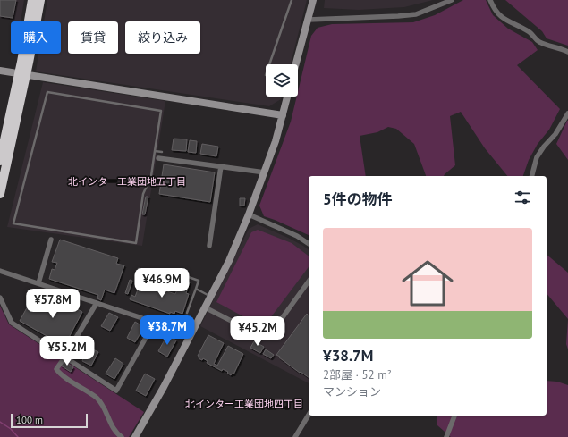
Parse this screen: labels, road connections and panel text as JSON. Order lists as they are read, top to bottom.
{
  "districts": ["北インター工業団地五丁目", "北インター工業団地四丁目"],
  "scale_bar": "100 m",
  "page": {
    "chip": ["購入", "賃貸", "絞り込み"],
    "heading": "5件の物件",
    "list": [
      {
        "name": "¥38.7M",
        "note": "2部屋 · 52 m² · マンション"
      }
    ],
    "price": [
      "¥46.9M",
      "¥57.8M",
      "¥38.7M",
      "¥45.2M",
      "¥55.2M"
    ],
    "scale": "100 m"
  }
}
